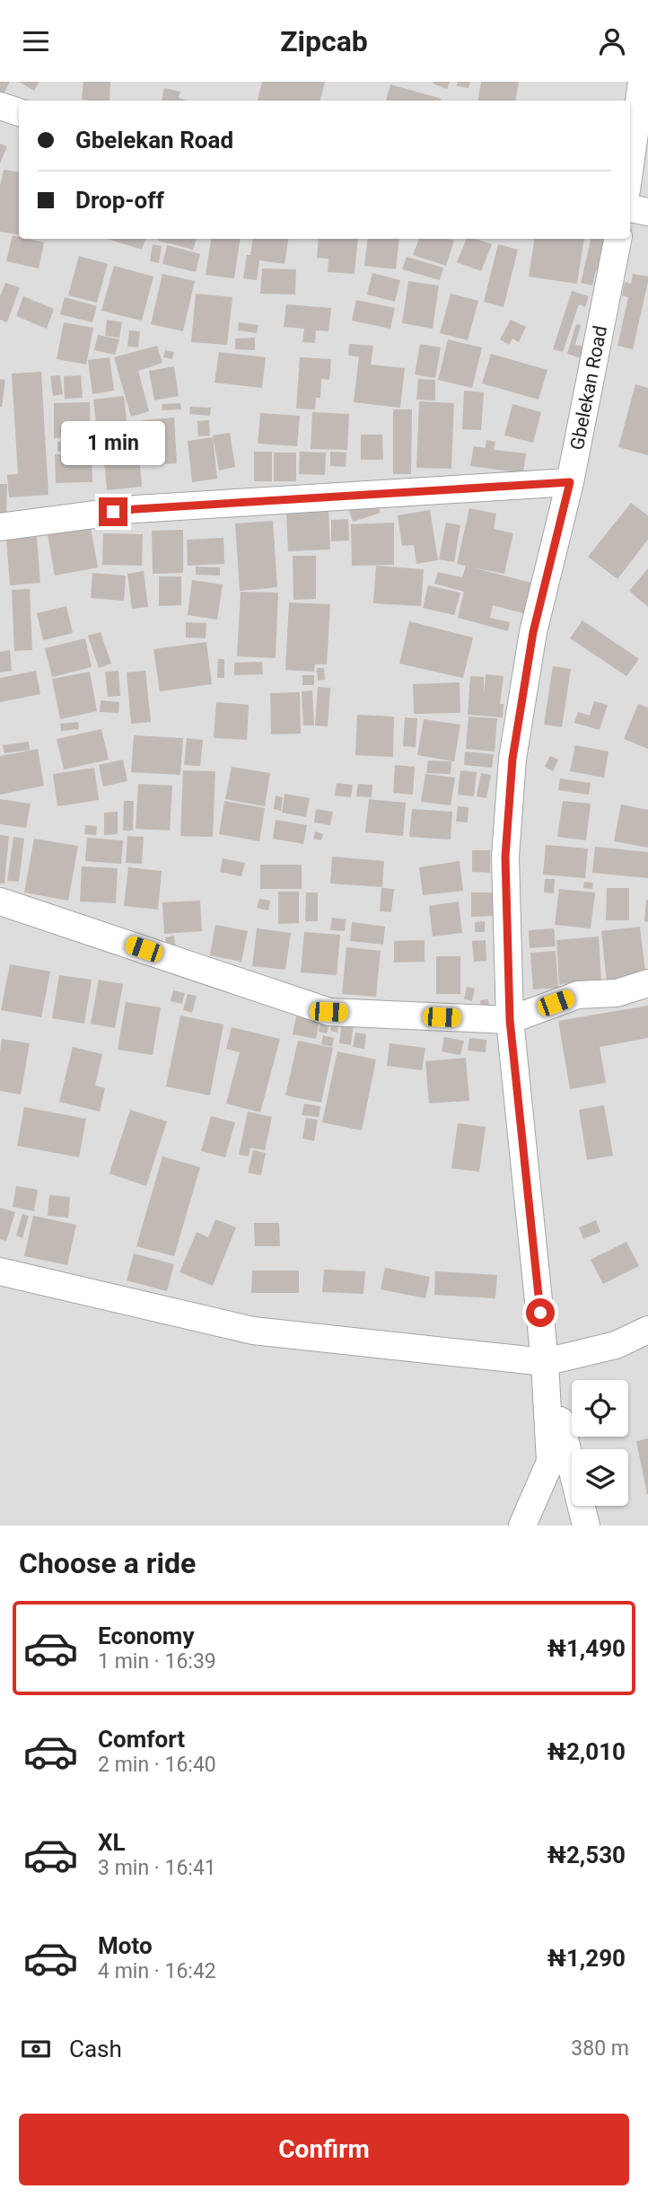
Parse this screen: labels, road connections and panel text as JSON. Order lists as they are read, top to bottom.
{
  "streets": {
    "street": ["Gbelekan Road"]
  },
  "page": {
    "header": "Zipcab",
    "banner": ["Gbelekan Road", "Drop-off"],
    "bubble": "1 min",
    "heading": "Choose a ride",
    "list": [
      {
        "name": "Economy",
        "note": "1 min · 16:39",
        "value": "₦1,490"
      },
      {
        "name": "Comfort",
        "note": "2 min · 16:40",
        "value": "₦2,010"
      },
      {
        "name": "XL",
        "note": "3 min · 16:41",
        "value": "₦2,530"
      },
      {
        "name": "Moto",
        "note": "4 min · 16:42",
        "value": "₦1,290"
      }
    ],
    "pay": ["Cash", "380 m"],
    "buttons": "Confirm"
  }
}
